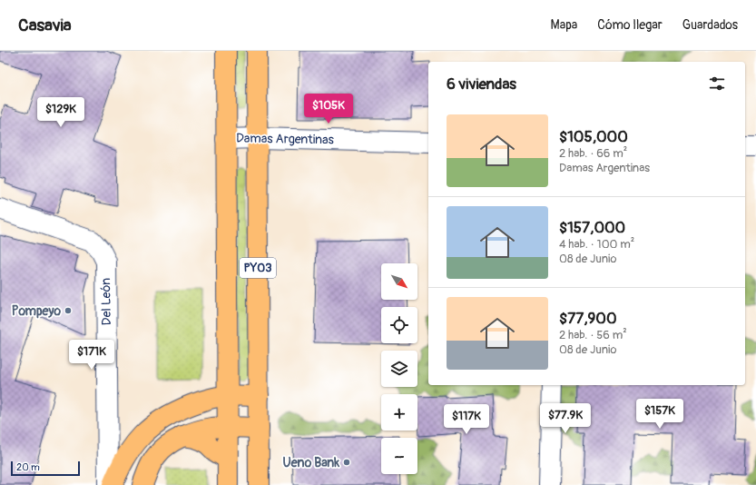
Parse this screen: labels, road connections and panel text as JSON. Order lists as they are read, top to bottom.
{
  "streets": {
    "main road": ["PY03"],
    "street": ["Damas Argentinas", "Del León"]
  },
  "crossings": [
    ["Damas Argentinas", "PY03"]
  ],
  "places": ["Pompeyo", "Ueno Bank"],
  "scale_bar": "20 m",
  "north": "bottom right",
  "page": {
    "header": "Casavia",
    "nav": ["Mapa", "Cómo llegar", "Guardados"],
    "heading": "6 viviendas",
    "price": [
      "$105K",
      "$129K",
      "$171K",
      "$157K",
      "$77.9K",
      "$117K"
    ],
    "list": [
      {
        "name": "$105,000",
        "note": "2 hab. · 66 m² · Damas Argentinas"
      },
      {
        "name": "$157,000",
        "note": "4 hab. · 100 m² · 08 de Junio"
      },
      {
        "name": "$77,900",
        "note": "2 hab. · 56 m² · 08 de Junio"
      }
    ],
    "map_buttons": ["+", "−"],
    "scale": "20 m"
  }
}
